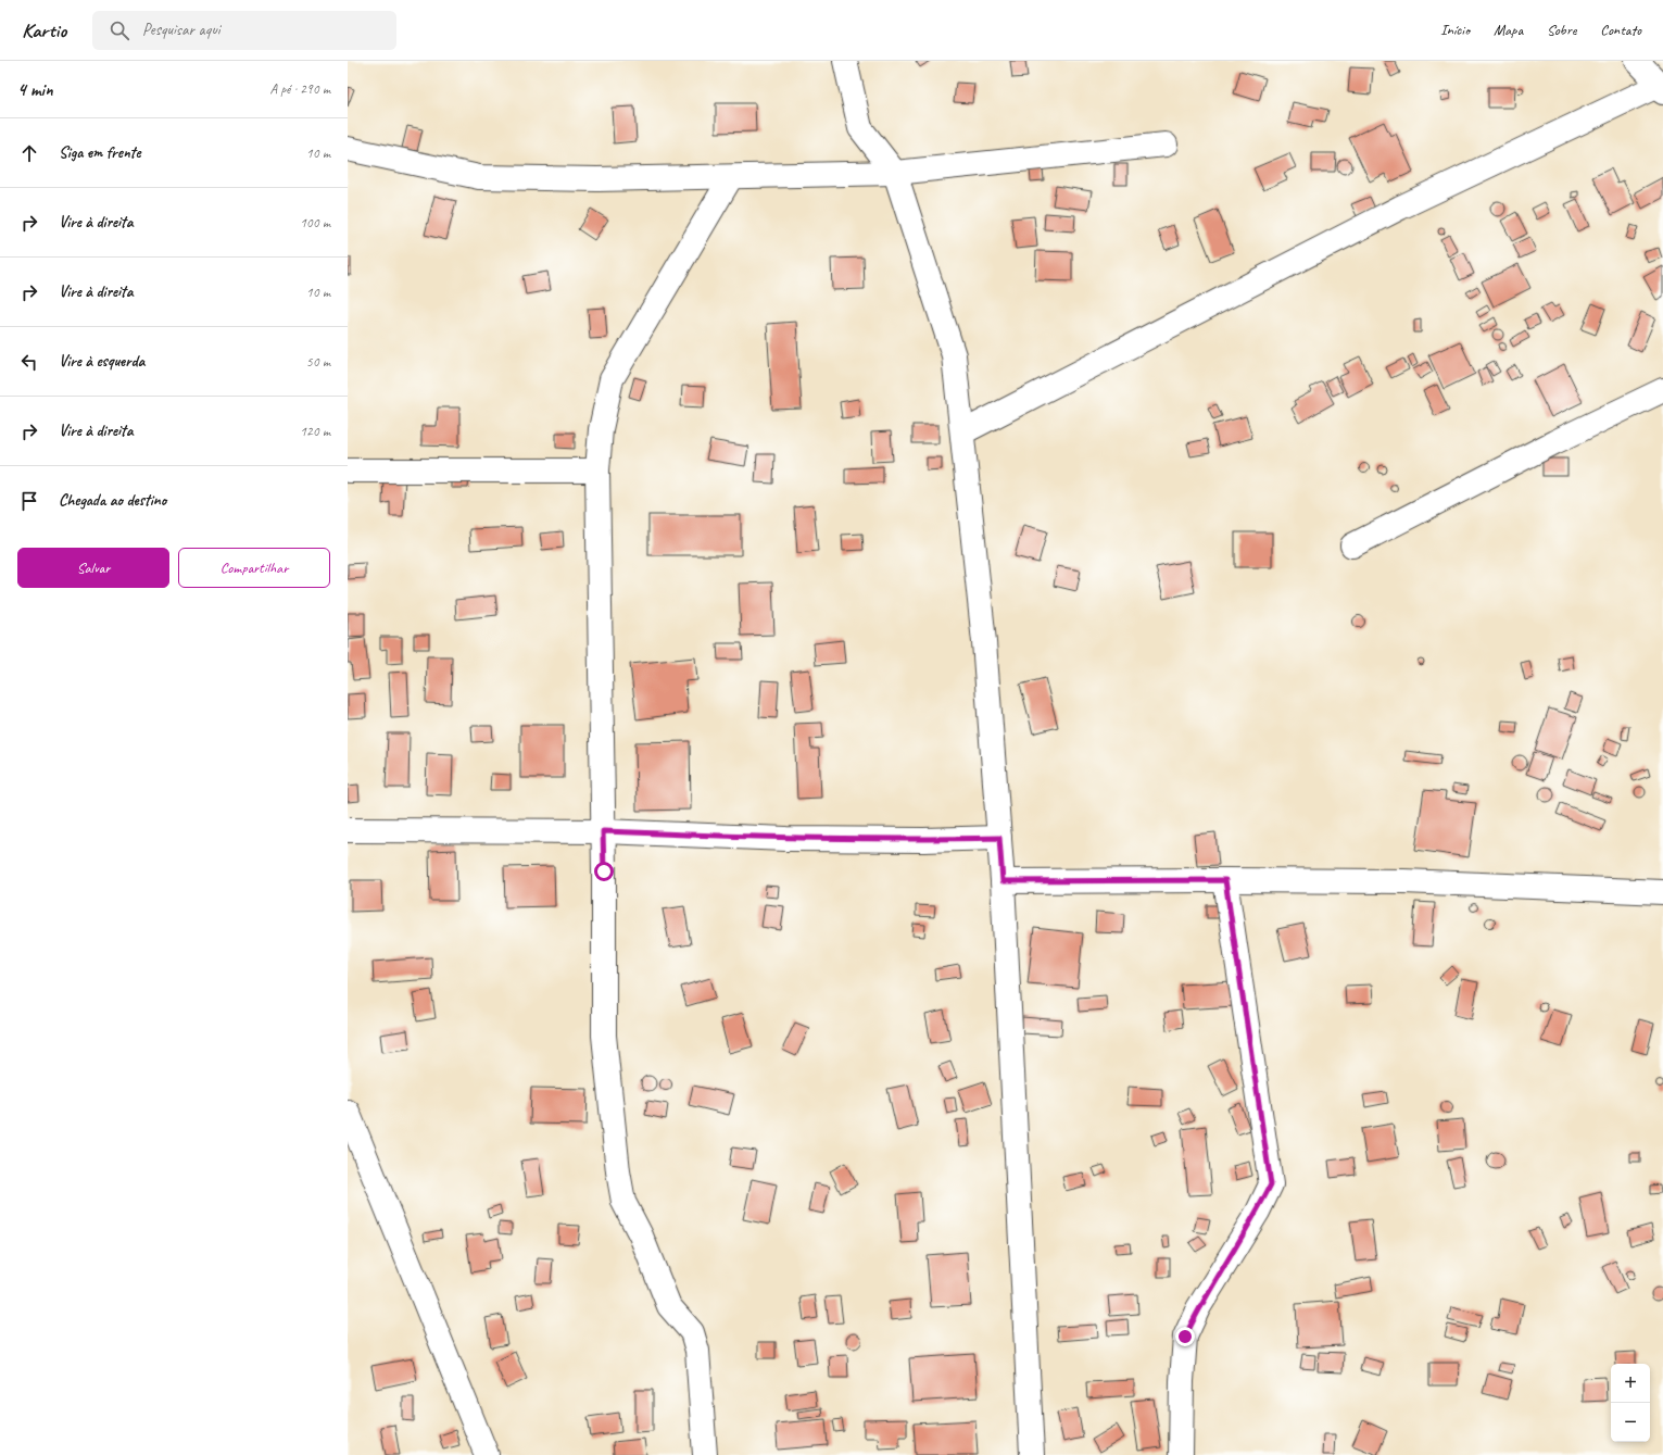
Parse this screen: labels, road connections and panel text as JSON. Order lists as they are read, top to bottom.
{
  "page": {
    "header": "Kartio",
    "search": "Pesquisar aqui",
    "nav": [
      "Início",
      "Mapa",
      "Sobre",
      "Contato"
    ],
    "heading": ["4 min", "A pé · 290 m"],
    "list": [
      ["Siga em frente", "10 m"],
      ["Vire à direita", "100 m"],
      ["Vire à direita", "10 m"],
      ["Vire à esquerda", "50 m"],
      ["Vire à direita", "120 m"],
      "Chegada ao destino"
    ],
    "buttons": ["Salvar", "Compartilhar"],
    "map_buttons": ["+", "−"]
  }
}
